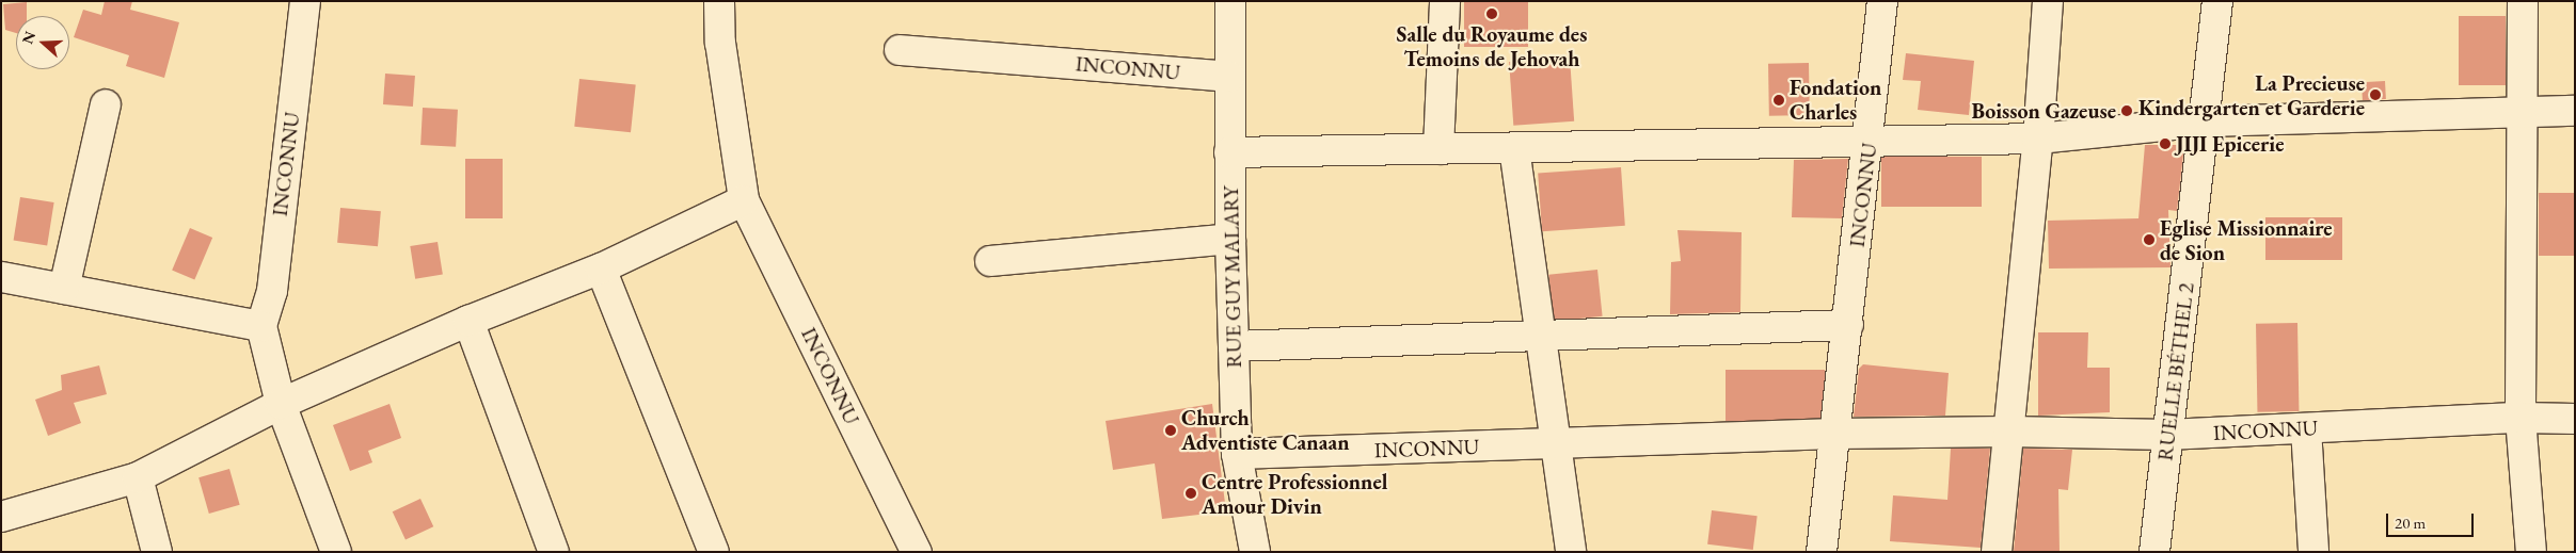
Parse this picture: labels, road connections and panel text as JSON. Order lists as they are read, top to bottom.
{
  "streets": {
    "street": ["INCONNU", "RUE GUY MALARY", "RUELLE BÉTHEL 2"]
  },
  "crossings": [
    ["INCONNU", "RUE GUY MALARY"],
    ["INCONNU", "RUELLE BÉTHEL 2"]
  ],
  "places": [
    "Salle du Royaume des Temoins de Jehovah",
    "La Precieuse Kindergarten et Garderie",
    "Fondation Charles",
    "Boisson Gazeuse",
    "JIJI Epicerie",
    "Eglise Missionnaire de Sion",
    "Church Adventiste Canaan",
    "Centre Professionnel Amour Divin"
  ],
  "scale_bar": "20 m",
  "north": "left"
}
